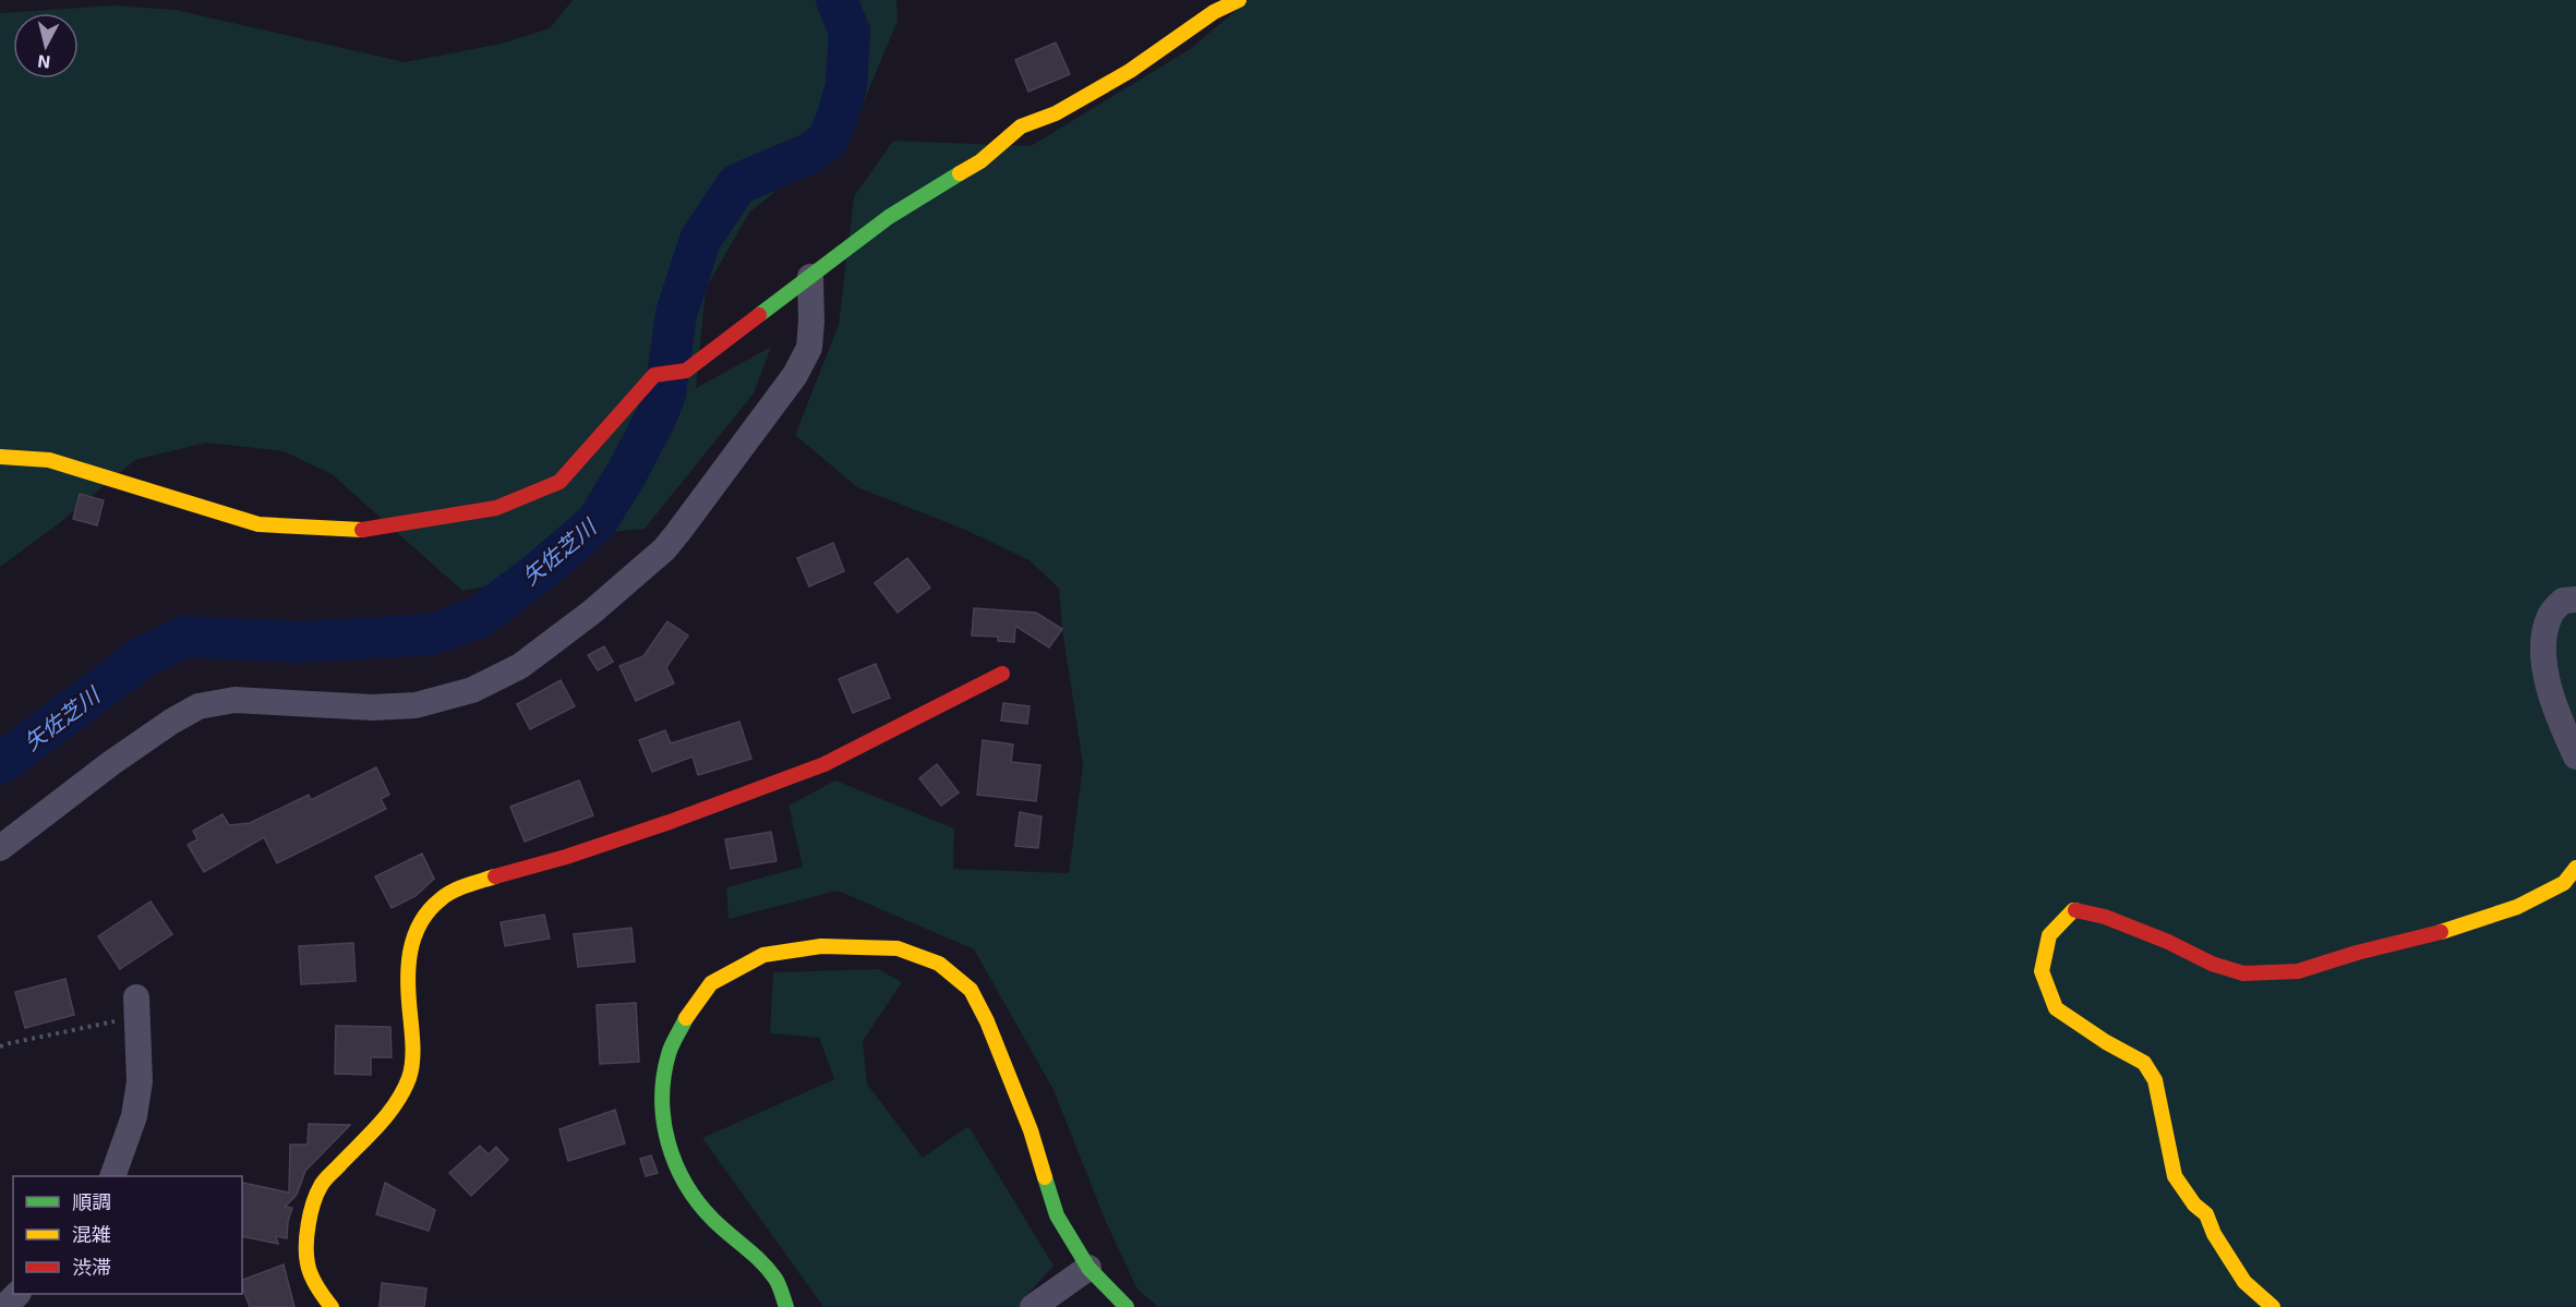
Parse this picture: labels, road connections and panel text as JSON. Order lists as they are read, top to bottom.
{
  "water": ["矢佐芝川"],
  "legend": ["順調", "混雑", "渋滞"],
  "north": "bottom"
}
